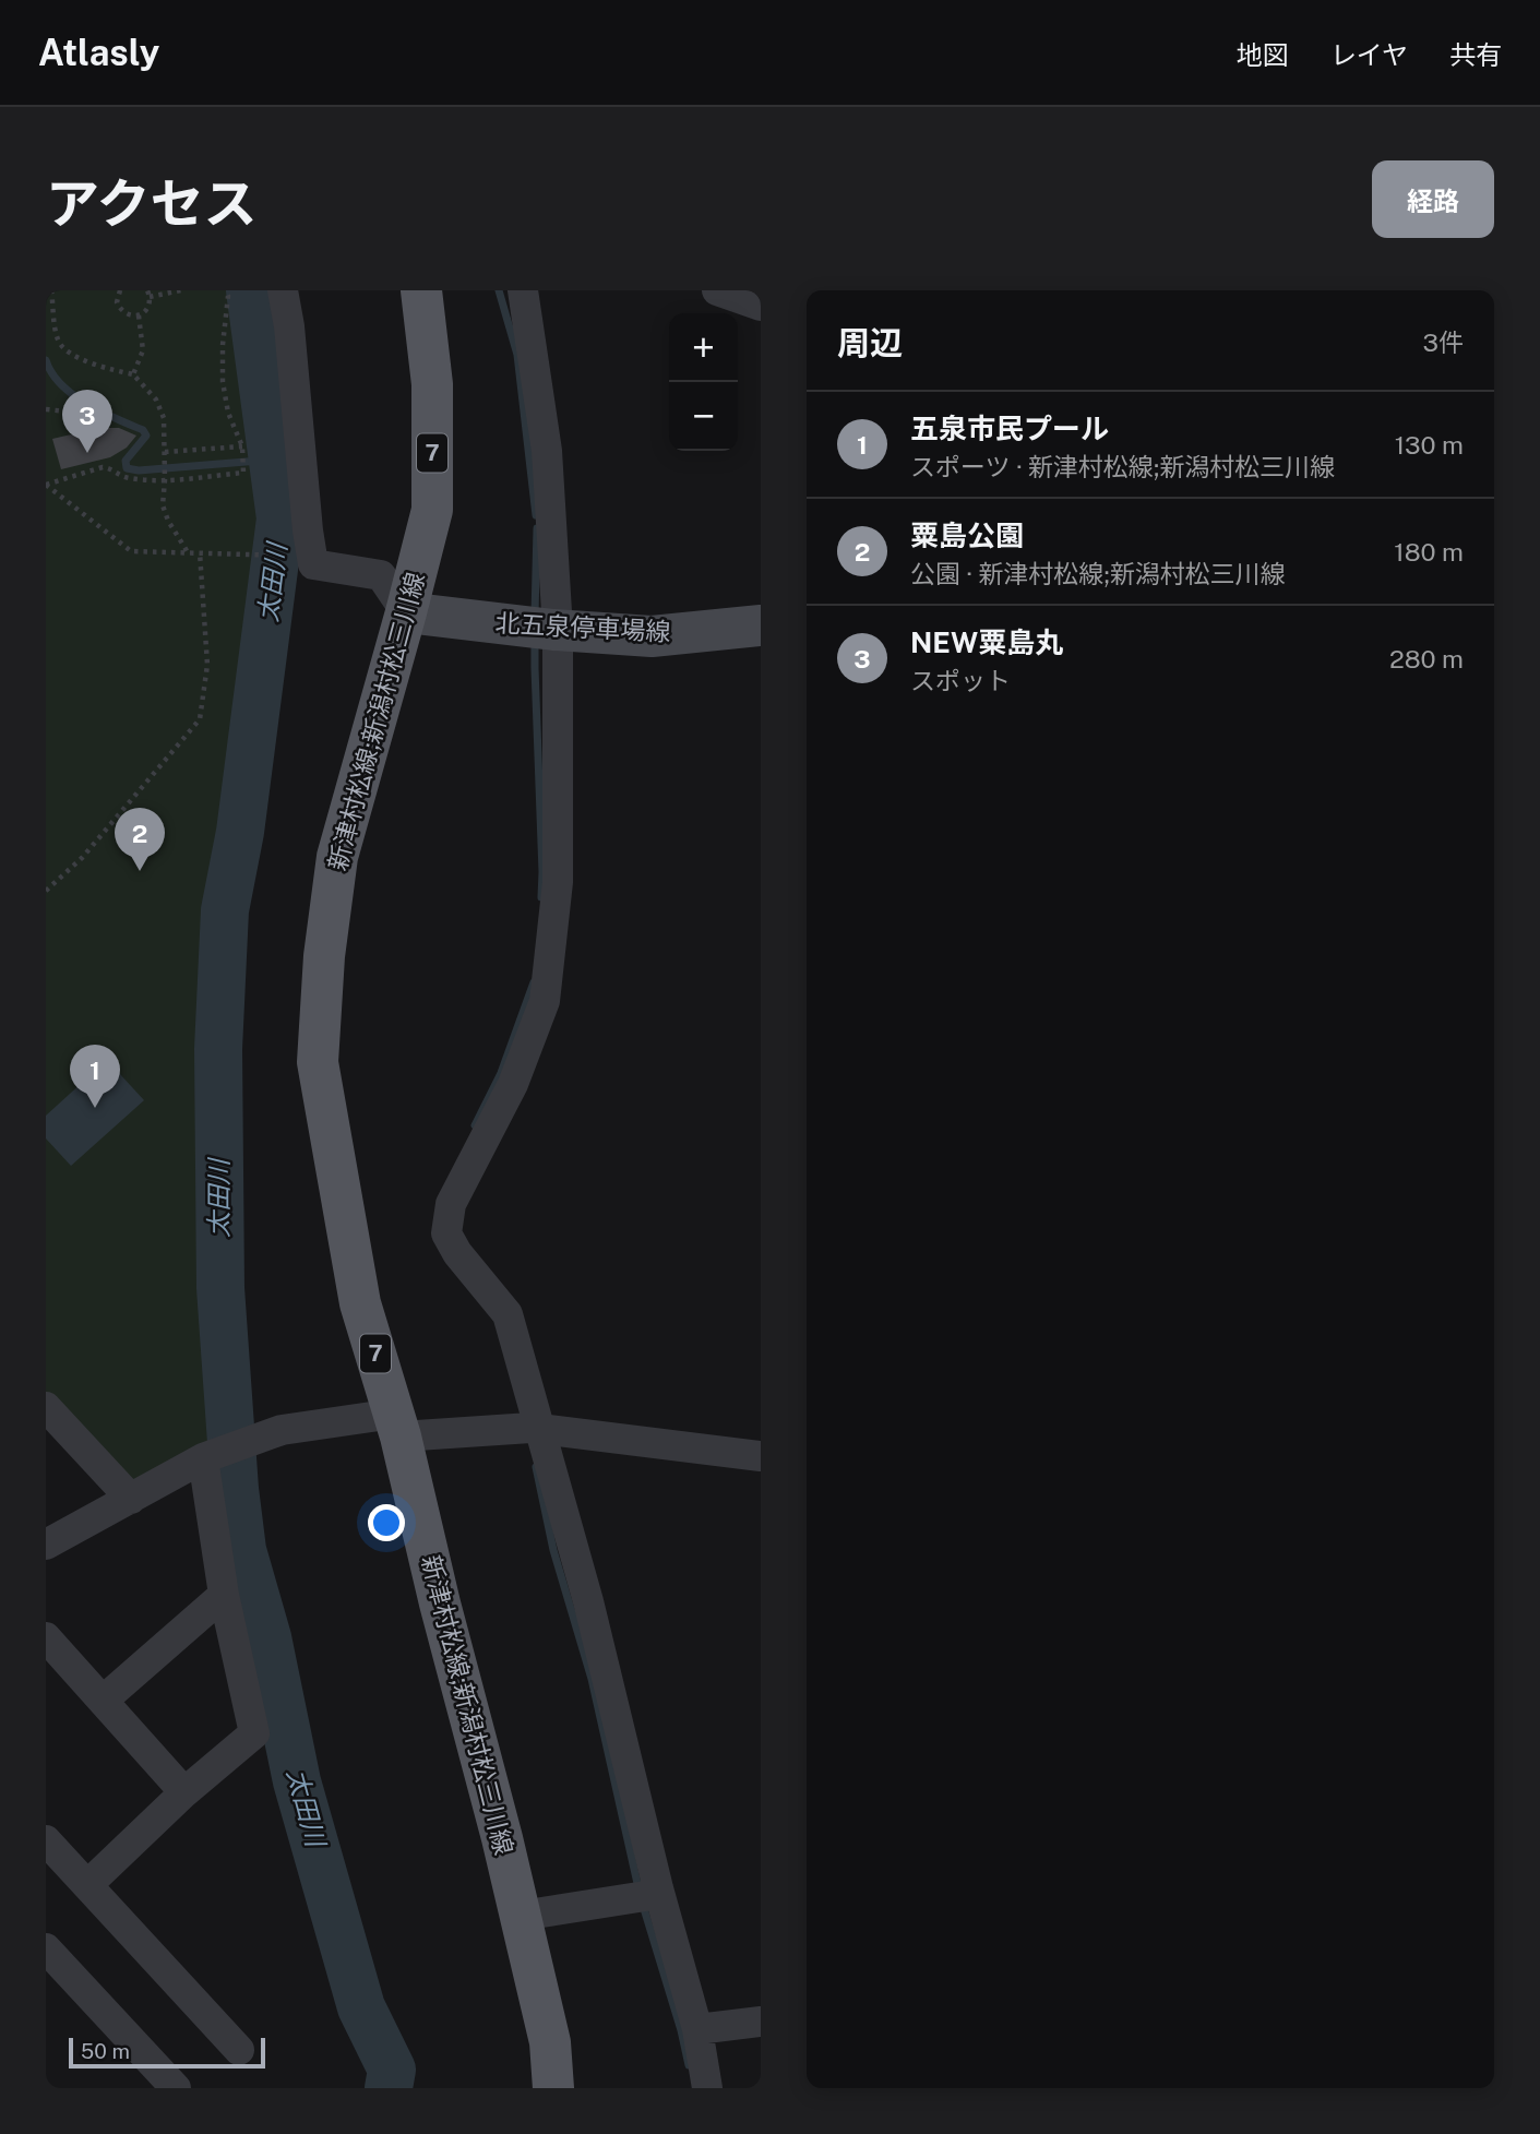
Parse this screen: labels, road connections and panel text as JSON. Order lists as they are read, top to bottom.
{
  "streets": {
    "main road": ["7", "北五泉停車場線", "新津村松線;新潟村松三川線"]
  },
  "crossings": [
    ["北五泉停車場線", "新津村松線;新潟村松三川線"]
  ],
  "water": ["太田川"],
  "scale_bar": "50 m",
  "page": {
    "header": "Atlasly",
    "nav": ["地図", "レイヤ", "共有"],
    "title": "アクセス",
    "buttons": "経路",
    "heading": ["周辺", "3件"],
    "map_buttons": ["+", "−"],
    "pins": ["3", "2", "1"],
    "list": [
      {
        "mark": "1",
        "name": "五泉市民プール",
        "note": "スポーツ · 新津村松線;新潟村松三川線",
        "value": "130 m"
      },
      {
        "mark": "2",
        "name": "粟島公園",
        "note": "公園 · 新津村松線;新潟村松三川線",
        "value": "180 m"
      },
      {
        "mark": "3",
        "name": "NEW粟島丸",
        "note": "スポット",
        "value": "280 m"
      }
    ],
    "scale": "50 m"
  }
}
